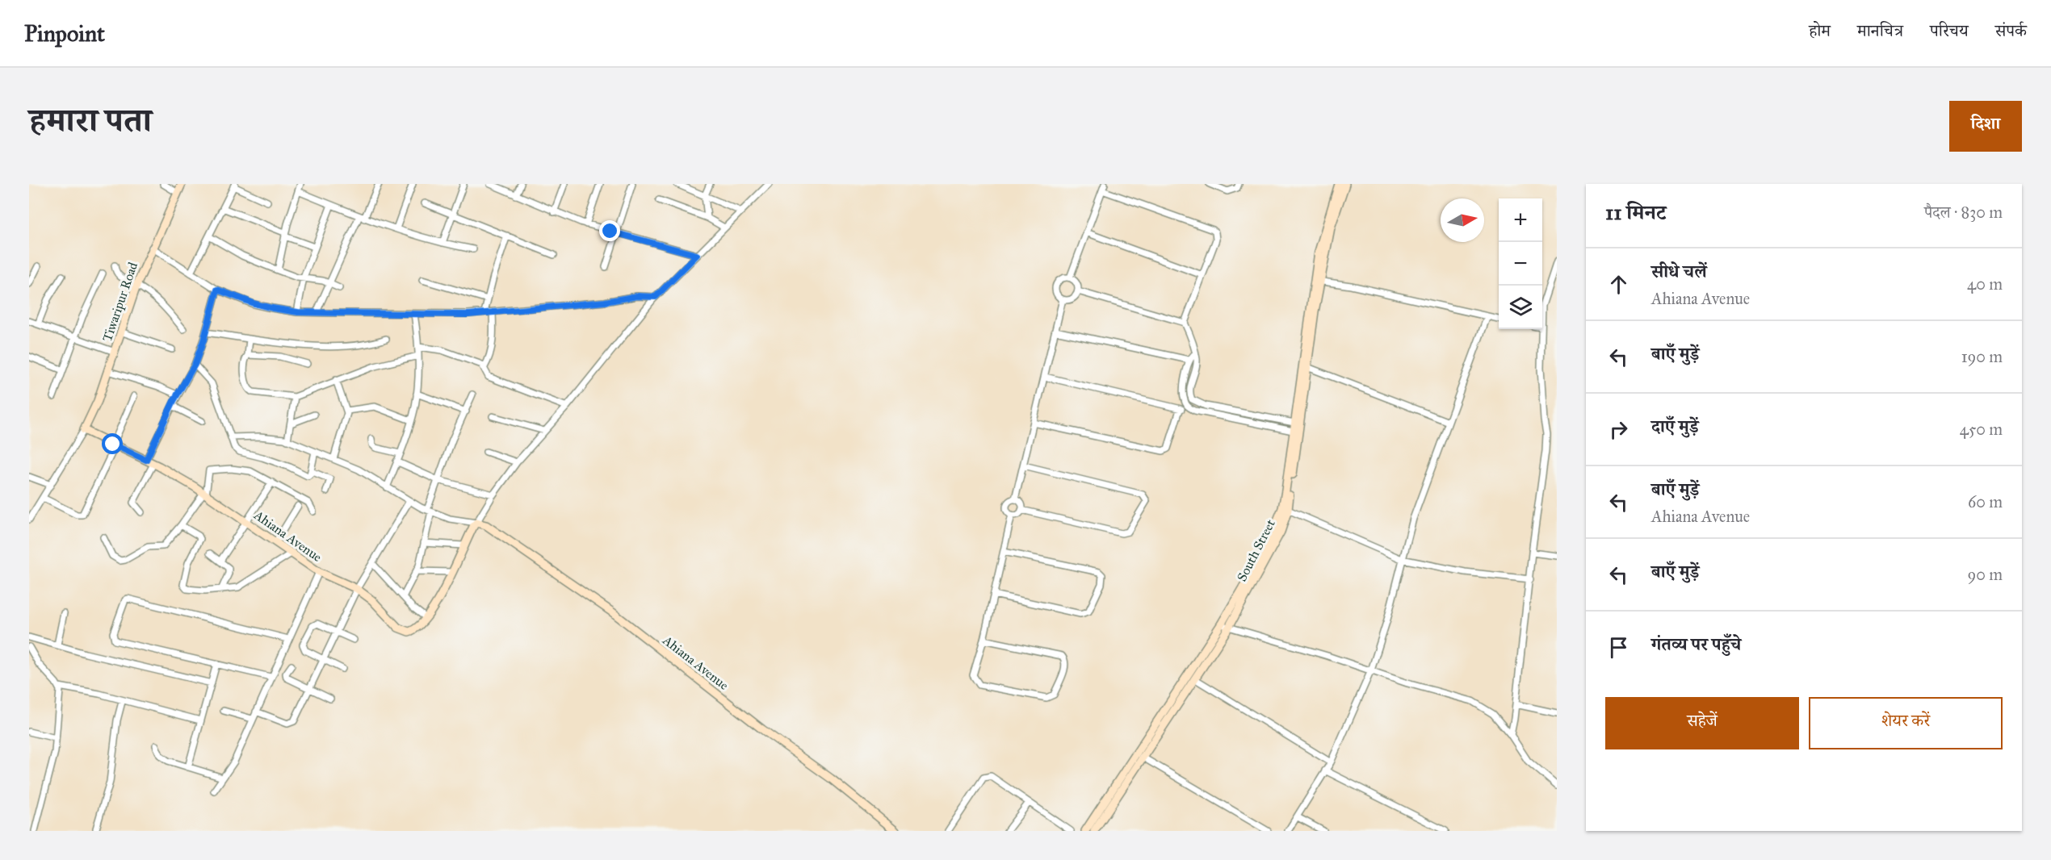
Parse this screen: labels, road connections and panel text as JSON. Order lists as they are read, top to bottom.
{
  "streets": {
    "street": ["Tiwaripur Road", "Ahiana Avenue", "South Street"]
  },
  "crossings": [
    ["Tiwaripur Road", "Ahiana Avenue"]
  ],
  "north": "right",
  "page": {
    "header": "Pinpoint",
    "nav": [
      "होम",
      "मानचित्र",
      "परिचय",
      "संपर्क"
    ],
    "title": "हमारा पता",
    "buttons": [
      "दिशा",
      ["सहेजें", "शेयर करें"]
    ],
    "heading": ["11 मिनट", "पैदल · 830 m"],
    "map_buttons": ["+", "−"],
    "list": [
      ["सीधे चलें", "Ahiana Avenue", "40 m"],
      ["बाएँ मुड़ें", "190 m"],
      ["दाएँ मुड़ें", "450 m"],
      ["बाएँ मुड़ें", "Ahiana Avenue", "60 m"],
      ["बाएँ मुड़ें", "90 m"],
      "गंतव्य पर पहुँचे"
    ]
  }
}
